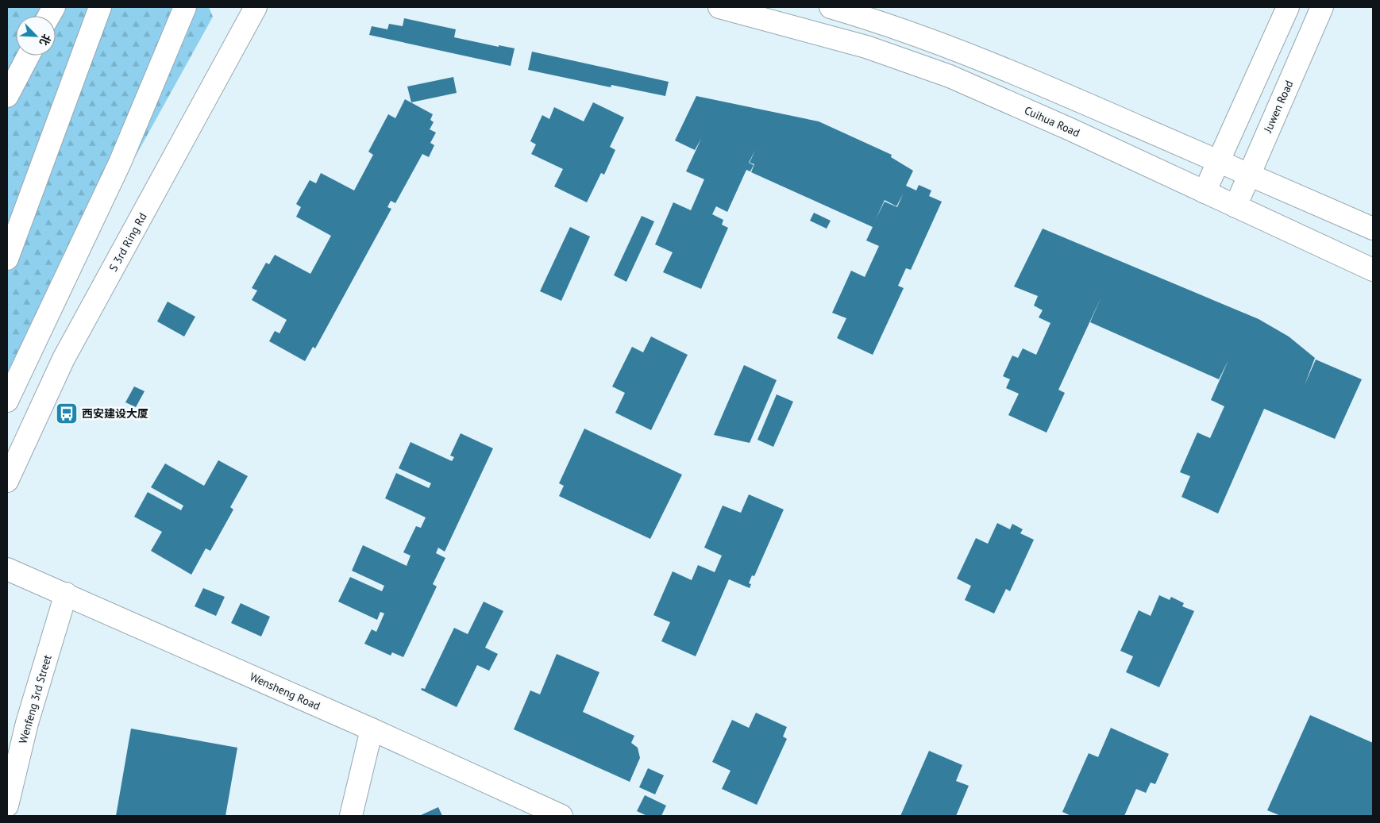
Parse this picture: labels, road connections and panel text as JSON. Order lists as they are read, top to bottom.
{
  "streets": {
    "main road": [
      "Juwen Road",
      "Cuihua Road",
      "S 3rd Ring Rd",
      "Wensheng Road",
      "Wenfeng 3rd Street"
    ]
  },
  "crossings": [
    ["Juwen Road", "Cuihua Road"],
    ["Wensheng Road", "Wenfeng 3rd Street"]
  ],
  "places": {
    "bus stop": ["西安建设大厦"]
  },
  "north": "bottom right"
}
